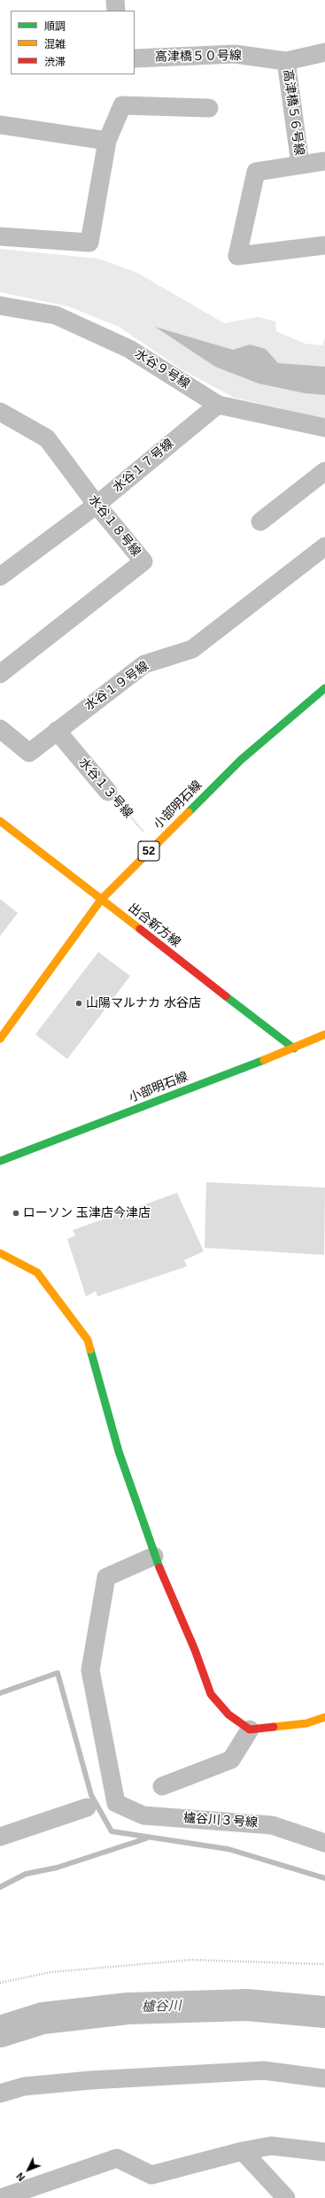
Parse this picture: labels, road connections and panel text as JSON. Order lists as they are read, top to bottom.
{
  "streets": {
    "street": [
      "高津橋５０号線",
      "高津橋５６号線",
      "水谷９号線",
      "水谷１７号線",
      "水谷１８号線",
      "水谷１９号線",
      "水谷１３号線",
      "小部明石線",
      "52",
      "出合新方線",
      "櫨谷川３号線"
    ]
  },
  "crossings": [
    ["高津橋５０号線", "高津橋５６号線"],
    ["水谷９号線", "水谷１７号線"],
    ["水谷１７号線", "水谷１８号線"],
    ["水谷１９号線", "水谷１３号線"],
    ["水谷１３号線", "小部明石線"],
    ["小部明石線", "出合新方線"]
  ],
  "water": ["櫨谷川"],
  "places": ["山陽マルナカ 水谷店", "ローソン 玉津店今津店"],
  "legend": ["順調", "混雑", "渋滞"],
  "north": "bottom left"
}
